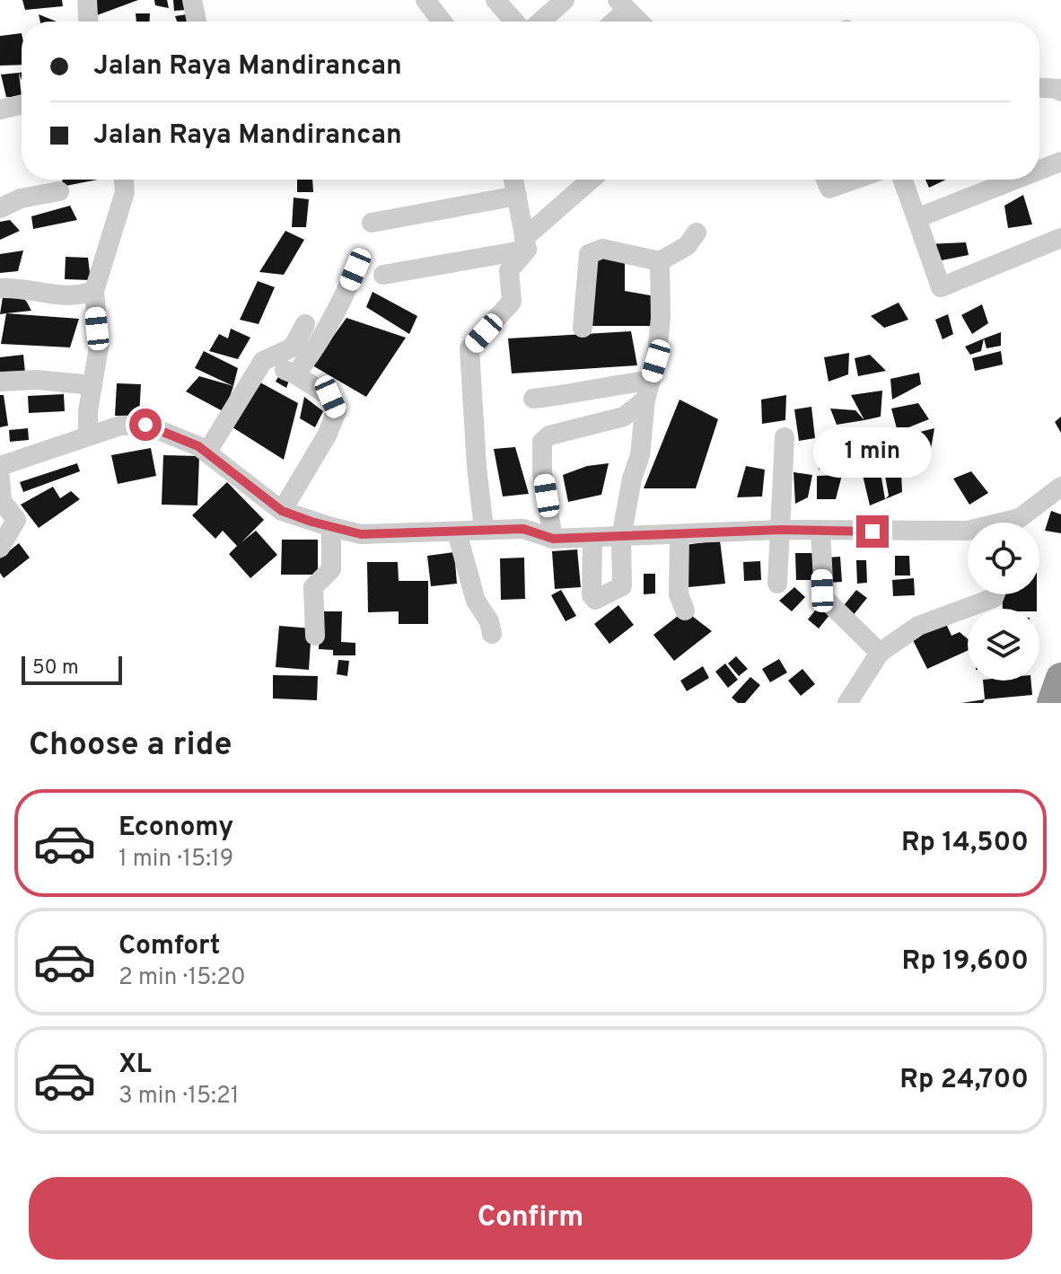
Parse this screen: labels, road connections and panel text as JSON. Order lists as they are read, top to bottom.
{
  "scale_bar": "50 m",
  "page": {
    "banner": ["Jalan Raya Mandirancan", "Jalan Raya Mandirancan"],
    "bubble": "1 min",
    "scale": "50 m",
    "heading": "Choose a ride",
    "list": [
      {
        "name": "Economy",
        "note": "1 min · 15:19",
        "value": "Rp 14,500"
      },
      {
        "name": "Comfort",
        "note": "2 min · 15:20",
        "value": "Rp 19,600"
      },
      {
        "name": "XL",
        "note": "3 min · 15:21",
        "value": "Rp 24,700"
      }
    ],
    "buttons": "Confirm"
  }
}
